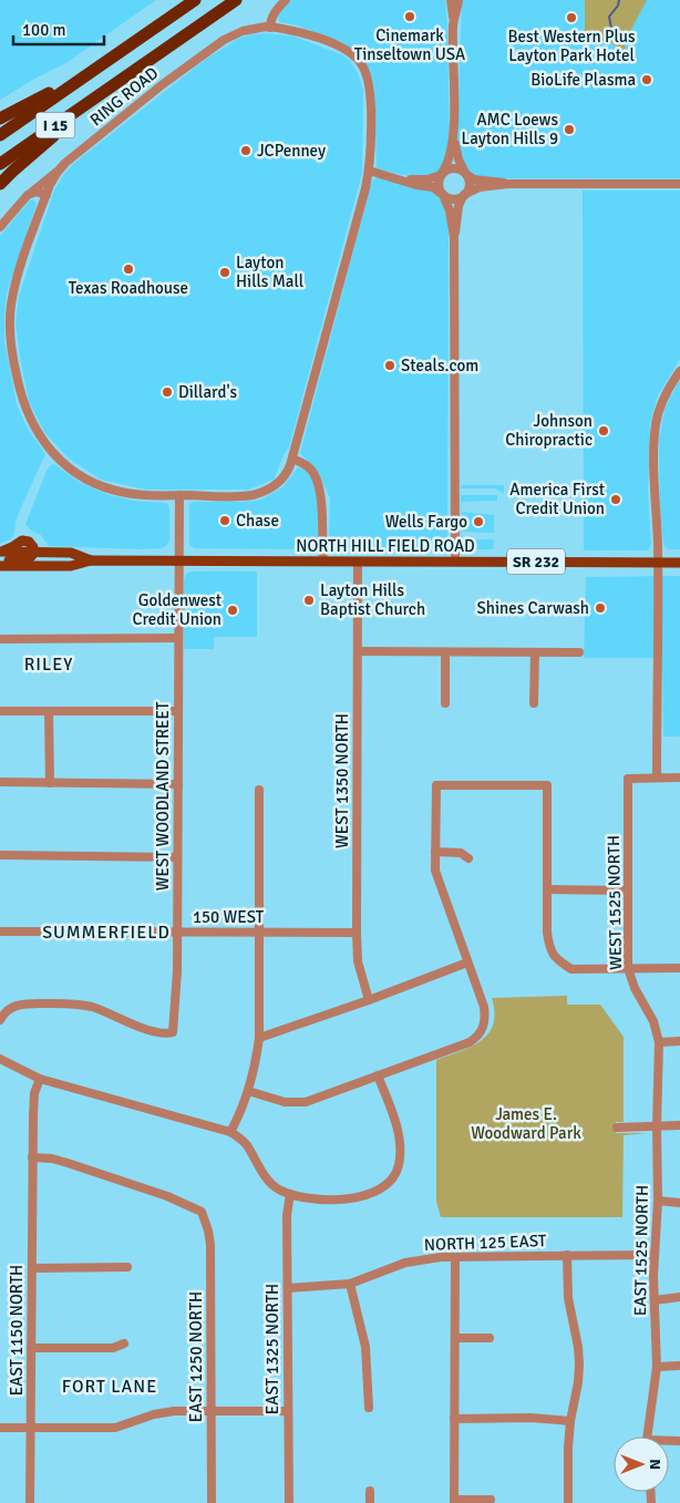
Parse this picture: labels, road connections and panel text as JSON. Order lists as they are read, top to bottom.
{
  "streets": {
    "highway": ["I 15"],
    "main road": ["NORTH HILL FIELD ROAD", "SR 232"],
    "street": [
      "RING ROAD",
      "WEST 1350 NORTH",
      "WEST WOODLAND STREET",
      "WEST 1525 NORTH",
      "150 WEST",
      "NORTH 125 EAST",
      "EAST 1525 NORTH",
      "EAST 1150 NORTH",
      "EAST 1325 NORTH",
      "EAST 1250 NORTH"
    ]
  },
  "crossings": [
    ["RING ROAD", "WEST WOODLAND STREET"],
    ["NORTH HILL FIELD ROAD", "SR 232"],
    ["NORTH HILL FIELD ROAD", "WEST 1350 NORTH"],
    ["NORTH HILL FIELD ROAD", "WEST WOODLAND STREET"],
    ["WEST 1350 NORTH", "150 WEST"],
    ["WEST WOODLAND STREET", "150 WEST"],
    ["WEST 1525 NORTH", "EAST 1525 NORTH"],
    ["NORTH 125 EAST", "EAST 1525 NORTH"],
    ["NORTH 125 EAST", "EAST 1325 NORTH"],
    ["EAST 1150 NORTH", "EAST 1250 NORTH"]
  ],
  "districts": ["RILEY", "SUMMERFIELD", "FORT LANE"],
  "parks": ["James E. Woodward Park"],
  "places": [
    "Cinemark Tinseltown USA",
    "Best Western Plus Layton Park Hotel",
    "BioLife Plasma",
    "AMC Loews Layton Hills 9",
    "JCPenney",
    "Texas Roadhouse",
    "Layton Hills Mall",
    "Steals.com",
    "Dillard's",
    "Johnson Chiropractic",
    "America First Credit Union",
    "Chase",
    "Wells Fargo",
    "Layton Hills Baptist Church",
    "Shines Carwash",
    "Goldenwest Credit Union"
  ],
  "scale_bar": "100 m",
  "north": "right"
}
